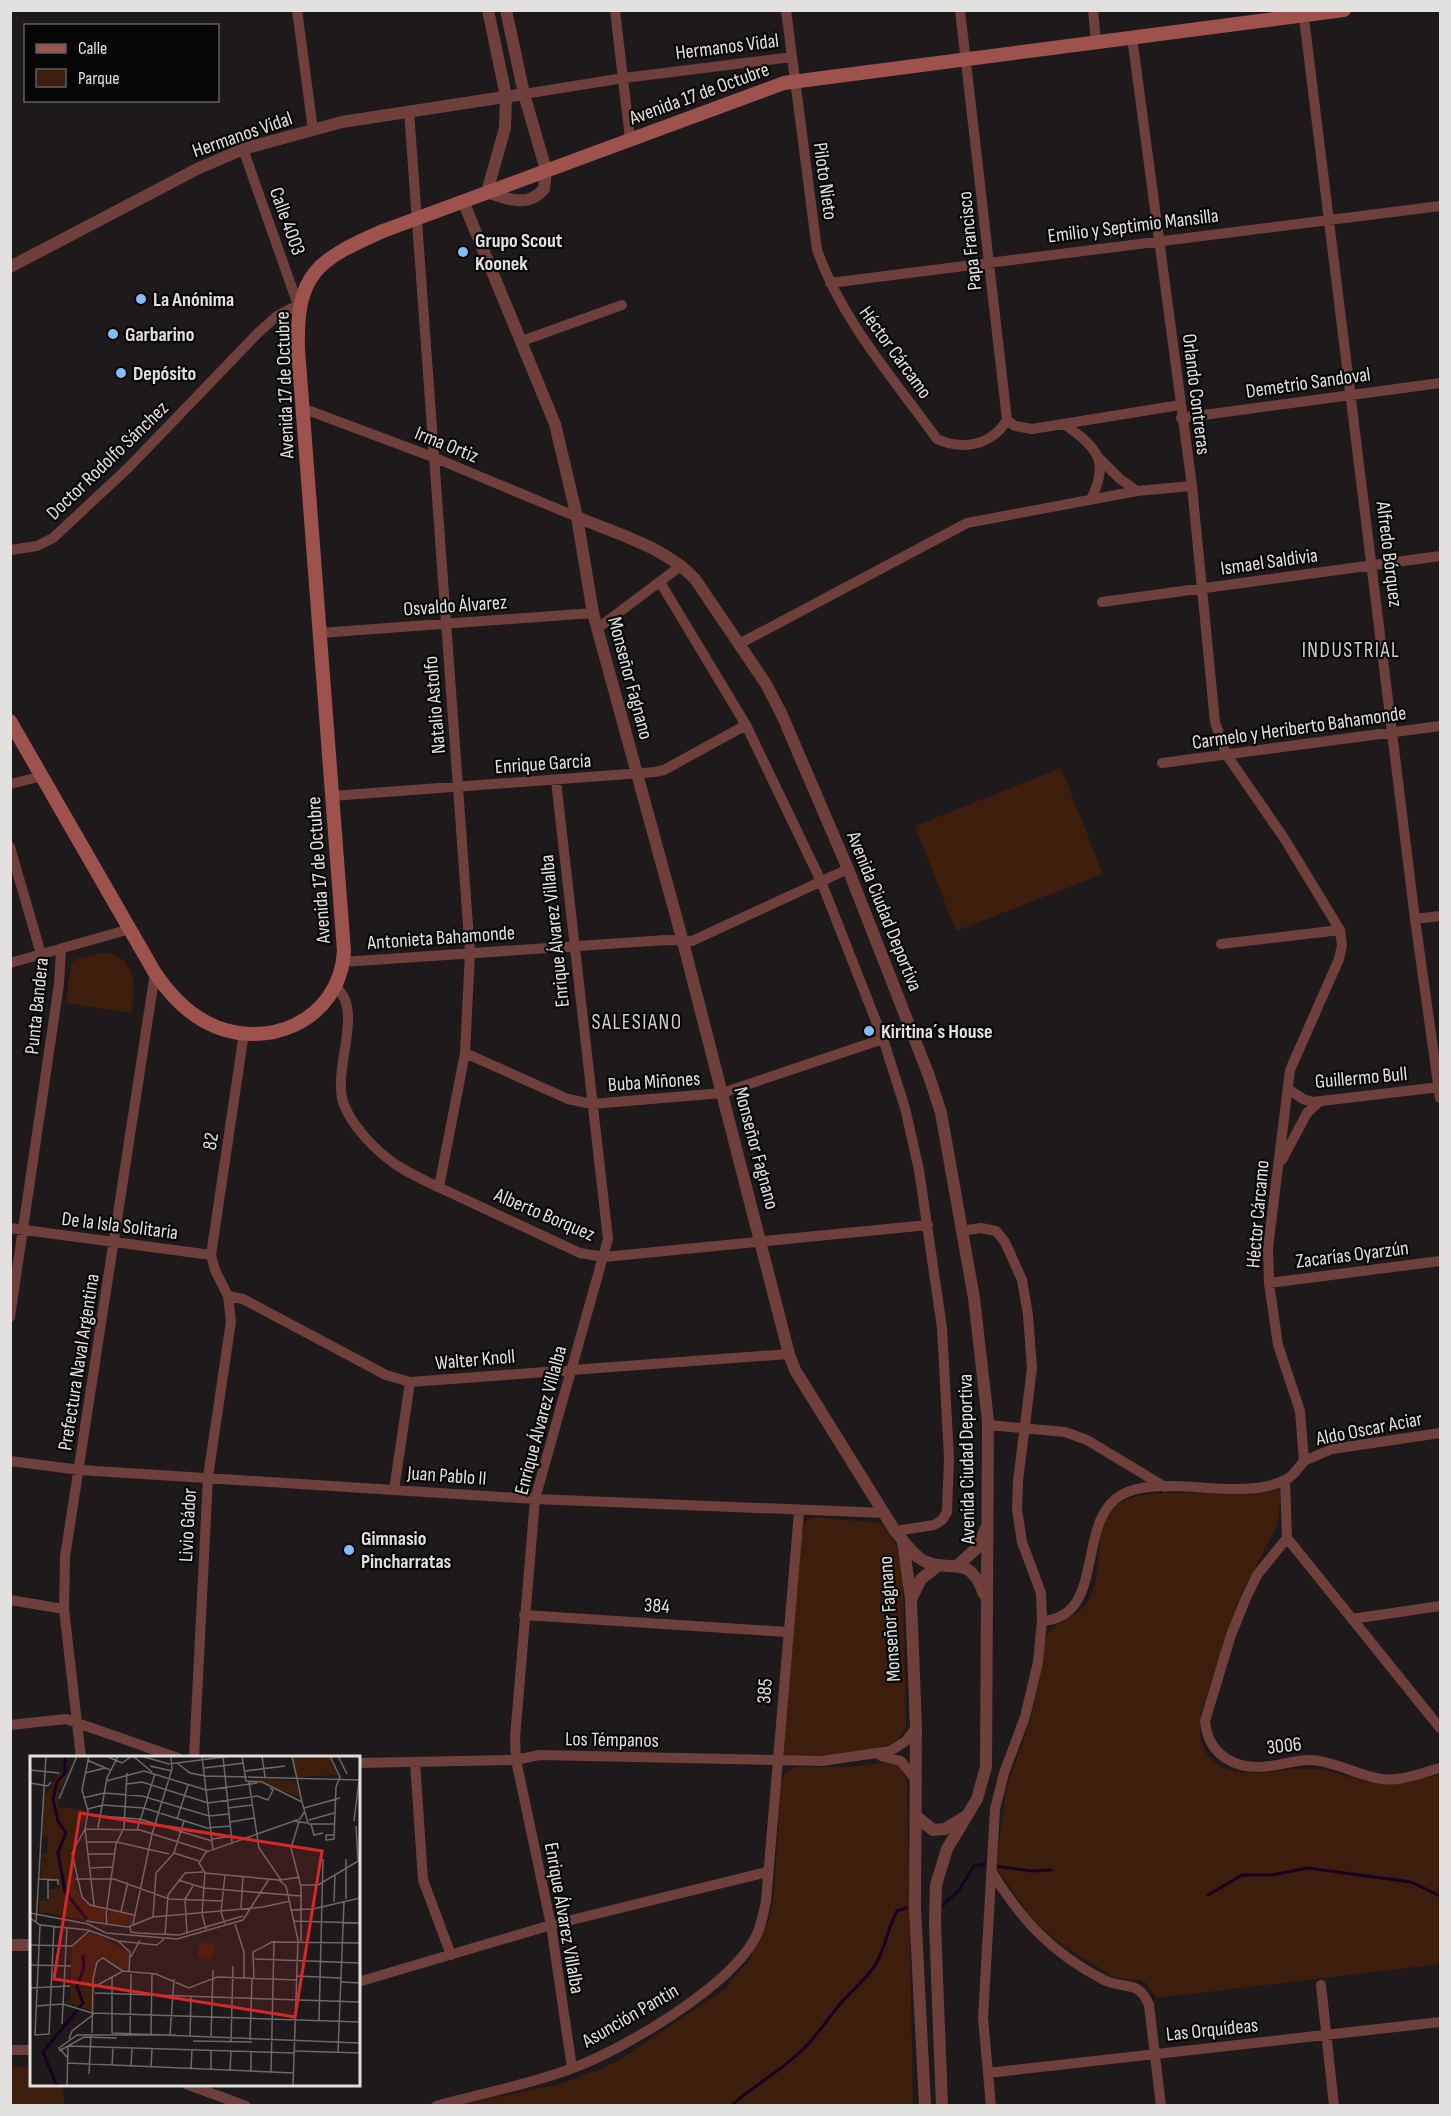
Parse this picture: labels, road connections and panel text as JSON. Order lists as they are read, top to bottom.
{
  "streets": {
    "main road": ["Avenida 17 de Octubre"],
    "street": [
      "Hermanos Vidal",
      "Piloto Nieto",
      "Calle 4003",
      "Emilio y Septimio Mansilla",
      "Papa Francisco",
      "Héctor Cárcamo",
      "Demetrio Sandoval",
      "Orlando Contreras",
      "Irma Ortiz",
      "Doctor Rodolfo Sánchez",
      "Alfredo Bórquez",
      "Ismael Saldivia",
      "Osvaldo Álvarez",
      "Monseñor Fagnano",
      "Natalio Astolfo",
      "Carmelo y Heriberto Bahamonde",
      "Enrique García",
      "Avenida Ciudad Deportiva",
      "Enrique Álvarez Villalba",
      "Antonieta Bahamonde",
      "Punta Bandera",
      "Guillermo Bull",
      "Buba Miñones",
      "82",
      "Alberto Borquez",
      "De la Isla Solitaria",
      "Zacarías Oyarzún",
      "Walter Knoll",
      "Prefectura Naval Argentina",
      "Aldo Oscar Aciar",
      "Juan Pablo II",
      "Livio Gádor",
      "384",
      "385",
      "Los Témpanos",
      "3006",
      "Asunción Pantin",
      "Las Orquídeas"
    ]
  },
  "crossings": [
    ["Hermanos Vidal", "Piloto Nieto"],
    ["Hermanos Vidal", "Calle 4003"],
    ["Hermanos Vidal", "Natalio Astolfo"],
    ["Avenida 17 de Octubre", "Piloto Nieto"],
    ["Avenida 17 de Octubre", "Calle 4003"],
    ["Avenida 17 de Octubre", "Papa Francisco"],
    ["Avenida 17 de Octubre", "Orlando Contreras"],
    ["Avenida 17 de Octubre", "Irma Ortiz"],
    ["Avenida 17 de Octubre", "Doctor Rodolfo Sánchez"],
    ["Avenida 17 de Octubre", "Alfredo Bórquez"],
    ["Avenida 17 de Octubre", "Osvaldo Álvarez"],
    ["Avenida 17 de Octubre", "Monseñor Fagnano"],
    ["Avenida 17 de Octubre", "Natalio Astolfo"],
    ["Avenida 17 de Octubre", "Enrique García"],
    ["Avenida 17 de Octubre", "Antonieta Bahamonde"],
    ["Avenida 17 de Octubre", "82"],
    ["Avenida 17 de Octubre", "Alberto Borquez"],
    ["Avenida 17 de Octubre", "Prefectura Naval Argentina"],
    ["Piloto Nieto", "Emilio y Septimio Mansilla"],
    ["Piloto Nieto", "Héctor Cárcamo"],
    ["Calle 4003", "Doctor Rodolfo Sánchez"],
    ["Emilio y Septimio Mansilla", "Papa Francisco"],
    ["Emilio y Septimio Mansilla", "Héctor Cárcamo"],
    ["Emilio y Septimio Mansilla", "Orlando Contreras"],
    ["Emilio y Septimio Mansilla", "Alfredo Bórquez"],
    ["Papa Francisco", "Héctor Cárcamo"],
    ["Héctor Cárcamo", "Guillermo Bull"],
    ["Héctor Cárcamo", "Zacarías Oyarzún"],
    ["Héctor Cárcamo", "Aldo Oscar Aciar"],
    ["Demetrio Sandoval", "Orlando Contreras"],
    ["Demetrio Sandoval", "Alfredo Bórquez"],
    ["Orlando Contreras", "Ismael Saldivia"],
    ["Orlando Contreras", "Carmelo y Heriberto Bahamonde"],
    ["Irma Ortiz", "Monseñor Fagnano"],
    ["Irma Ortiz", "Natalio Astolfo"],
    ["Irma Ortiz", "Avenida Ciudad Deportiva"],
    ["Alfredo Bórquez", "Ismael Saldivia"],
    ["Alfredo Bórquez", "Carmelo y Heriberto Bahamonde"],
    ["Alfredo Bórquez", "Guillermo Bull"],
    ["Osvaldo Álvarez", "Monseñor Fagnano"],
    ["Osvaldo Álvarez", "Natalio Astolfo"],
    ["Monseñor Fagnano", "Enrique García"],
    ["Monseñor Fagnano", "Avenida Ciudad Deportiva"],
    ["Monseñor Fagnano", "Antonieta Bahamonde"],
    ["Monseñor Fagnano", "Buba Miñones"],
    ["Monseñor Fagnano", "Alberto Borquez"],
    ["Monseñor Fagnano", "Walter Knoll"],
    ["Monseñor Fagnano", "Juan Pablo II"],
    ["Monseñor Fagnano", "Los Témpanos"],
    ["Natalio Astolfo", "Enrique García"],
    ["Natalio Astolfo", "Antonieta Bahamonde"],
    ["Natalio Astolfo", "Buba Miñones"],
    ["Natalio Astolfo", "Alberto Borquez"],
    ["Enrique García", "Avenida Ciudad Deportiva"],
    ["Enrique García", "Enrique Álvarez Villalba"],
    ["Avenida Ciudad Deportiva", "Antonieta Bahamonde"],
    ["Avenida Ciudad Deportiva", "Buba Miñones"],
    ["Avenida Ciudad Deportiva", "Alberto Borquez"],
    ["Enrique Álvarez Villalba", "Antonieta Bahamonde"],
    ["Enrique Álvarez Villalba", "Buba Miñones"],
    ["Enrique Álvarez Villalba", "Alberto Borquez"],
    ["Enrique Álvarez Villalba", "Walter Knoll"],
    ["Enrique Álvarez Villalba", "Juan Pablo II"],
    ["Enrique Álvarez Villalba", "384"],
    ["Enrique Álvarez Villalba", "Los Témpanos"],
    ["Enrique Álvarez Villalba", "Asunción Pantin"],
    ["Punta Bandera", "De la Isla Solitaria"],
    ["82", "De la Isla Solitaria"],
    ["De la Isla Solitaria", "Prefectura Naval Argentina"],
    ["Walter Knoll", "Livio Gádor"],
    ["Prefectura Naval Argentina", "Juan Pablo II"],
    ["Juan Pablo II", "Livio Gádor"],
    ["Juan Pablo II", "385"],
    ["384", "385"],
    ["385", "Los Témpanos"],
    ["385", "Asunción Pantin"]
  ],
  "districts": ["INDUSTRIAL", "SALESIANO"],
  "places": [
    "Grupo Scout Koonek",
    "La Anónima",
    "Garbarino",
    "Depósito",
    "Kiritina´s House",
    "Gimnasio Pincharratas"
  ],
  "legend": ["Calle", "Parque"]
}
